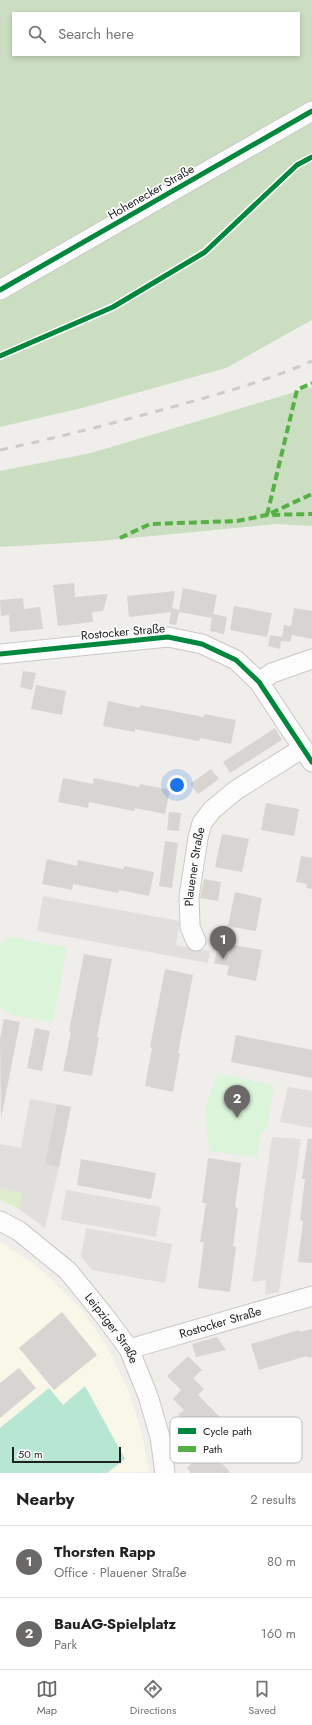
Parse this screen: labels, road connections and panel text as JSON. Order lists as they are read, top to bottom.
{
  "streets": {
    "street": [
      "Hohenecker Straße",
      "Rostocker Straße",
      "Plauener Straße",
      "Leipziger Straße"
    ]
  },
  "crossings": [
    ["Rostocker Straße", "Plauener Straße"],
    ["Rostocker Straße", "Leipziger Straße"]
  ],
  "legend": ["Cycle path", "Path"],
  "scale_bar": "50 m",
  "page": {
    "search": "Search here",
    "pins": ["1", "2"],
    "scale": "50 m",
    "heading": ["Nearby", "2 results"],
    "list": [
      {
        "mark": "1",
        "name": "Thorsten Rapp",
        "note": "Office · Plauener Straße",
        "value": "80 m"
      },
      {
        "mark": "2",
        "name": "BauAG-Spielplatz",
        "note": "Park",
        "value": "160 m"
      }
    ],
    "nav": ["Map", "Directions", "Saved"]
  }
}
